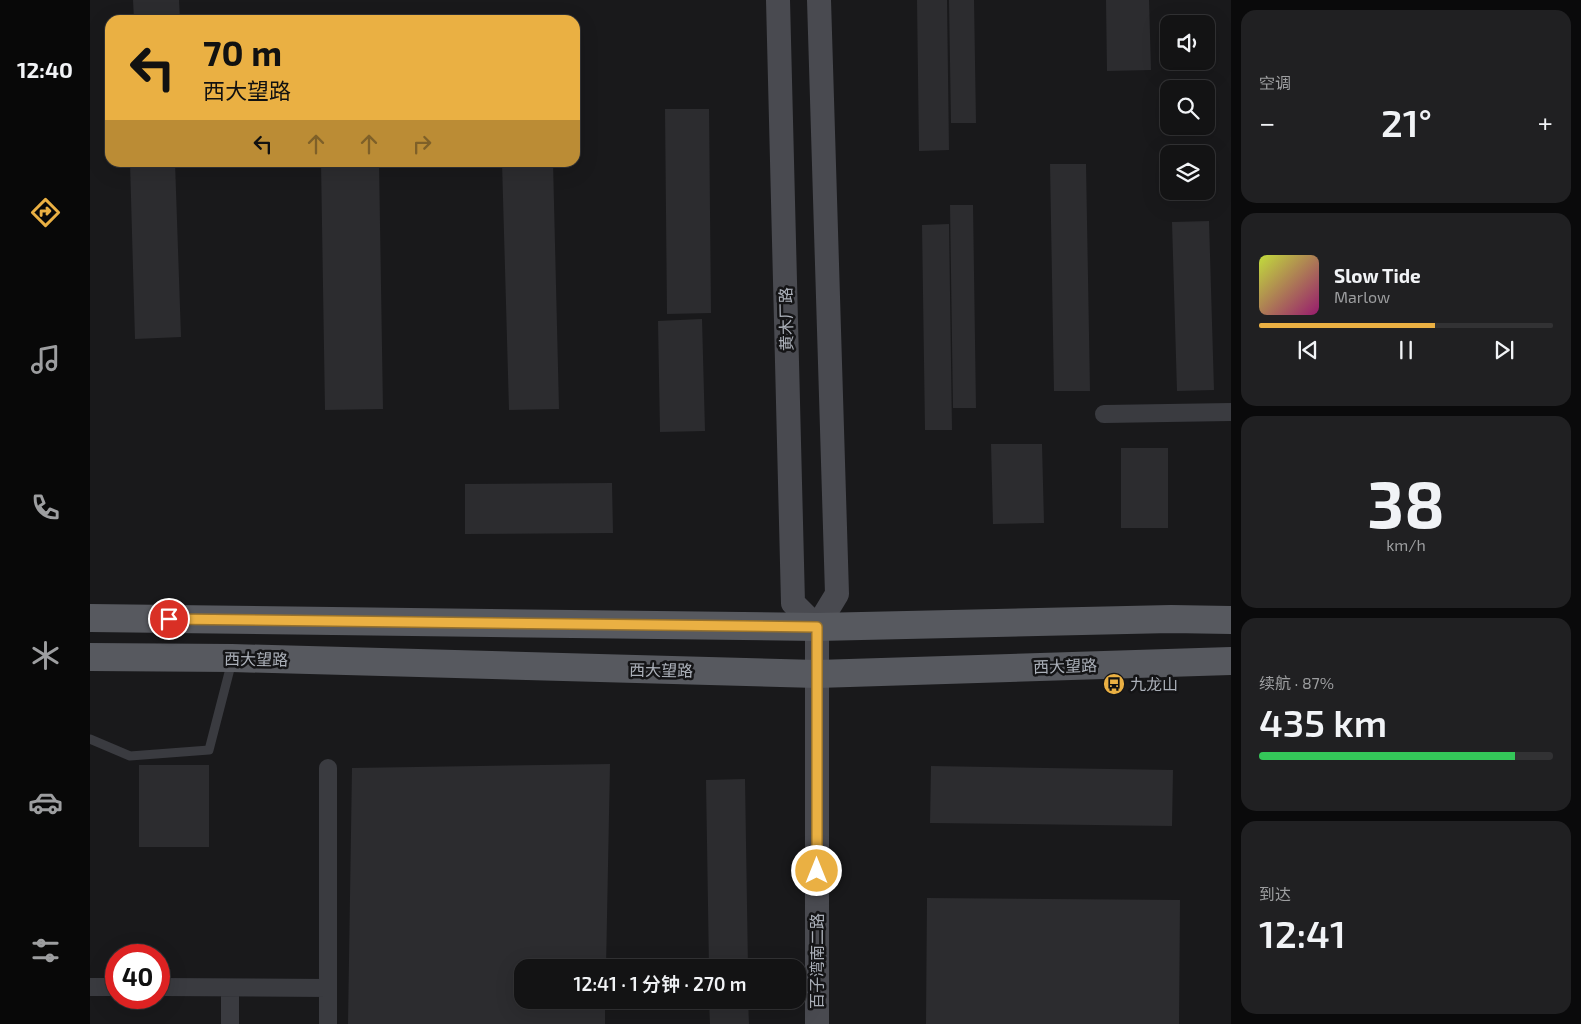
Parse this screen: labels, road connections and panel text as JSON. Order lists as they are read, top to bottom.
{
  "streets": {
    "main road": ["黄木厂路", "西大望路", "百子湾南二路"]
  },
  "crossings": [
    ["黄木厂路", "百子湾南二路"],
    ["西大望路", "百子湾南二路"]
  ],
  "places": {
    "bus stop": ["九龙山"]
  },
  "page": {
    "tabs": "12:40",
    "tile": [
      "空调",
      ["38", "km/h"],
      ["续航 · 87%", "435 km"],
      ["到达", "12:41"]
    ],
    "turn": ["70 m", "西大望路"],
    "heat": ["−", "21°", "+"],
    "song": ["Slow Tide", "Marlow"],
    "limit": "40",
    "trip": "12:41 · 1 分钟 · 270 m"
  }
}
